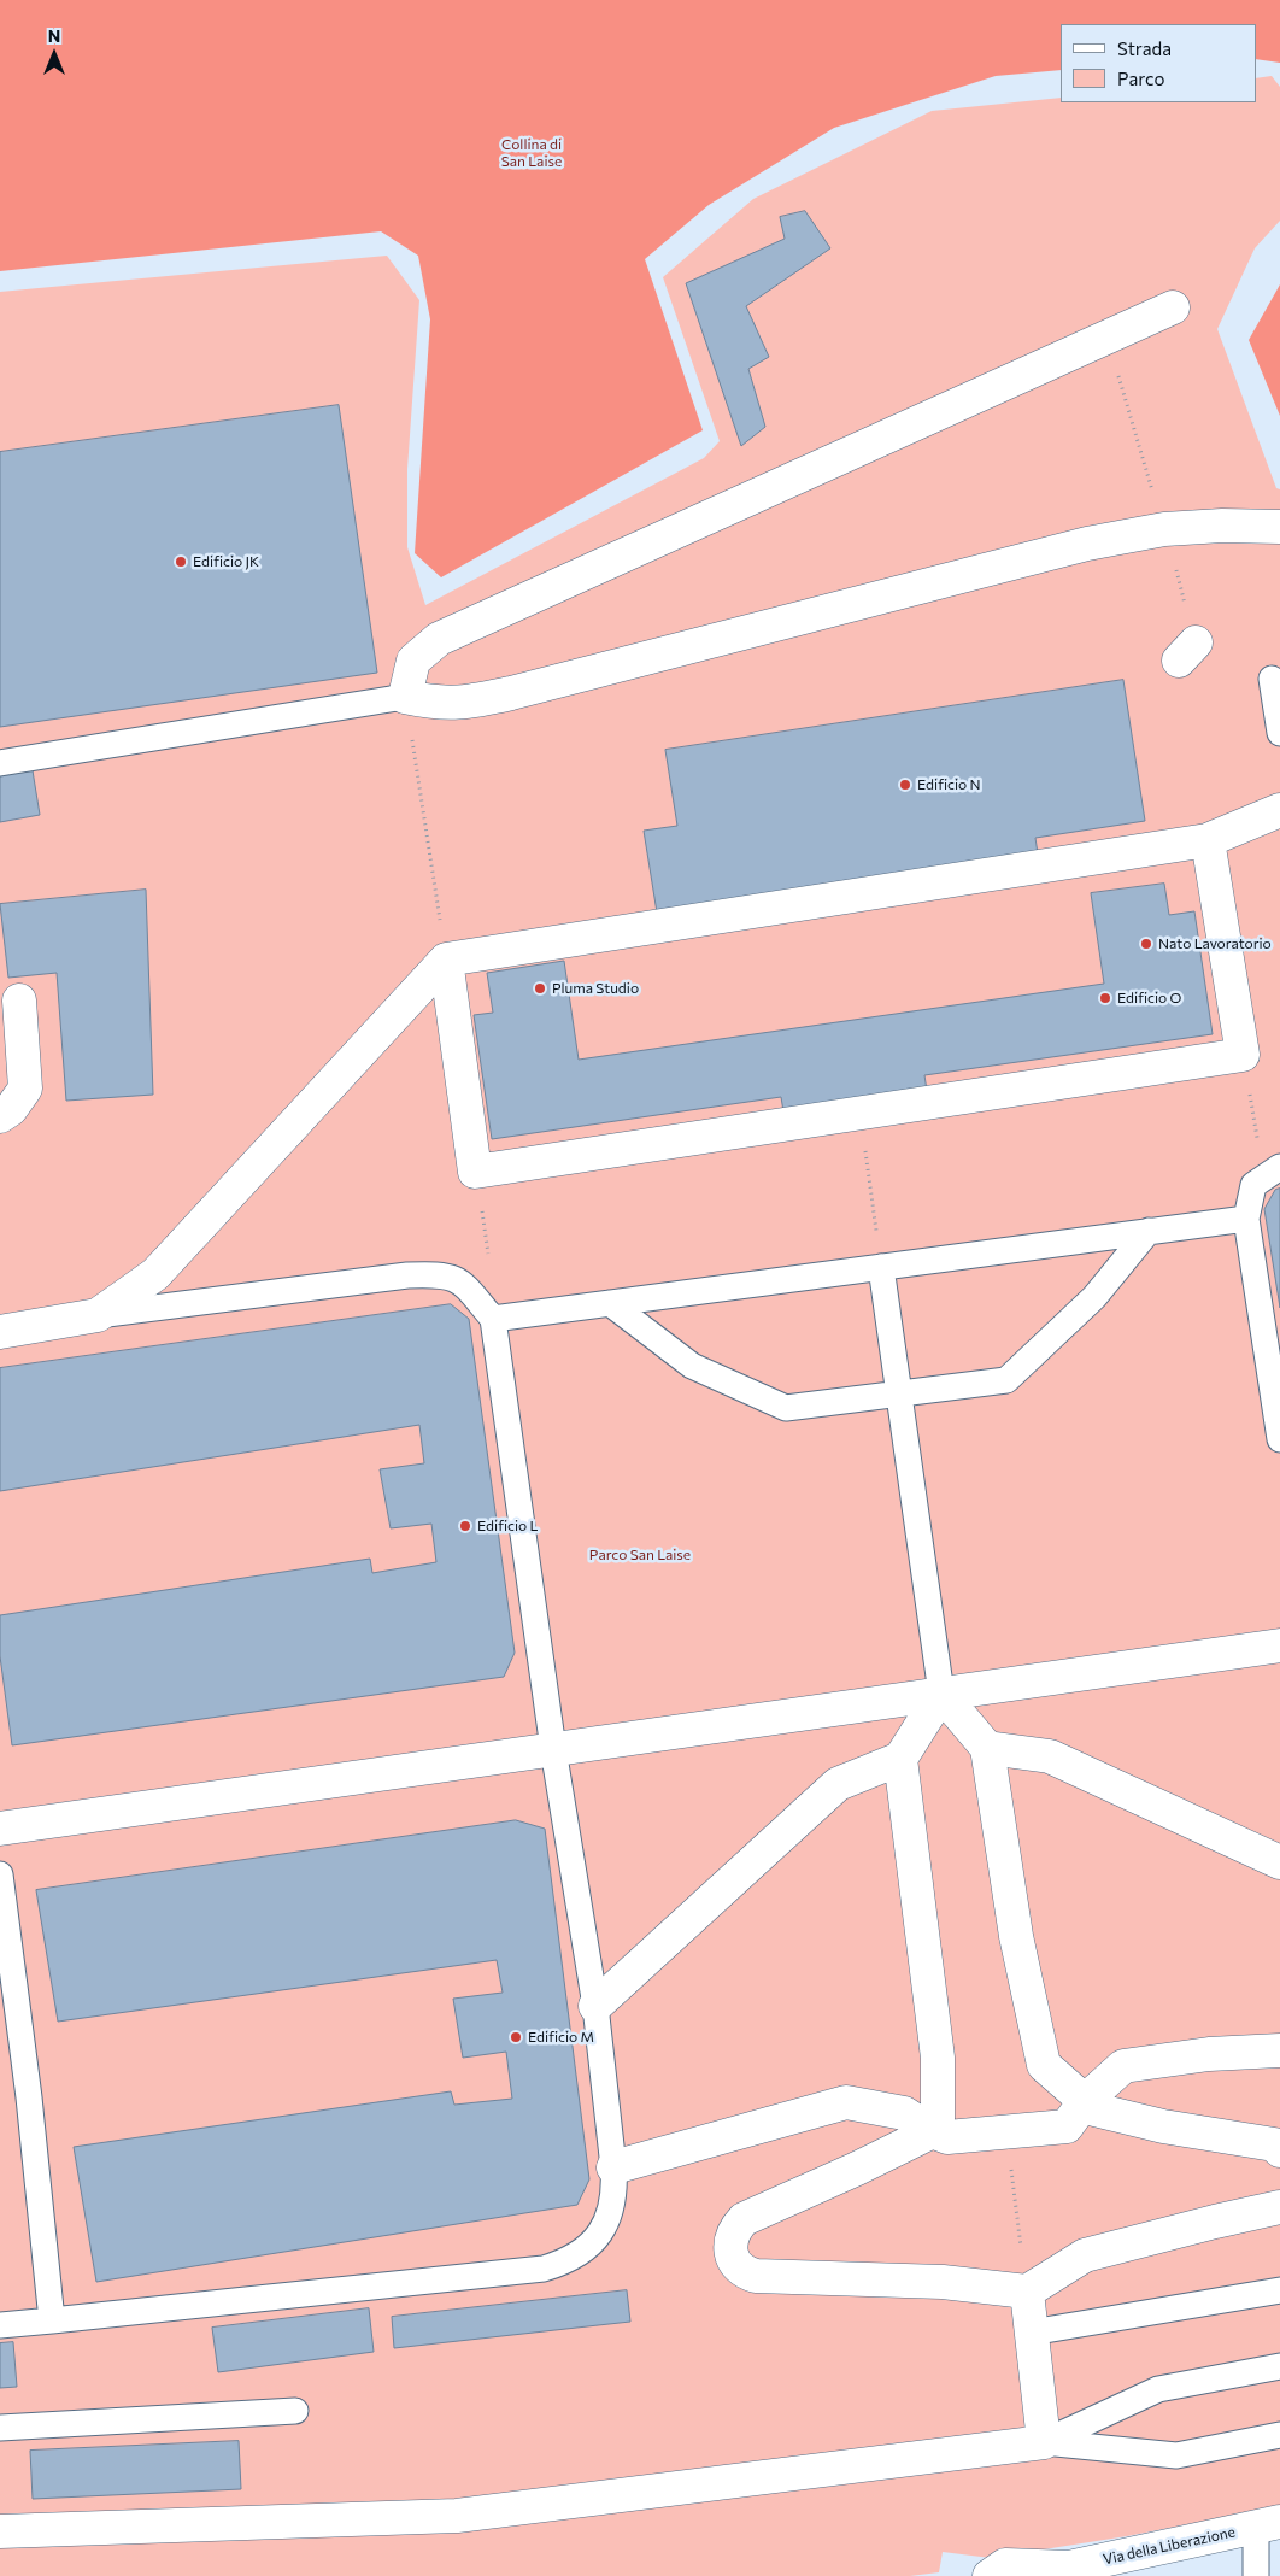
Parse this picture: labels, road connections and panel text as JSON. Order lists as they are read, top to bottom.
{
  "streets": {
    "street": ["Via della Liberazione"]
  },
  "parks": ["Collina di San Laise", "Parco San Laise"],
  "places": [
    "Edificio JK",
    "Edificio N",
    "Nato Lavoratorio",
    "Pluma Studio",
    "Edificio O",
    "Edificio L",
    "Edificio M"
  ],
  "legend": ["Strada", "Parco"],
  "north": "top"
}
